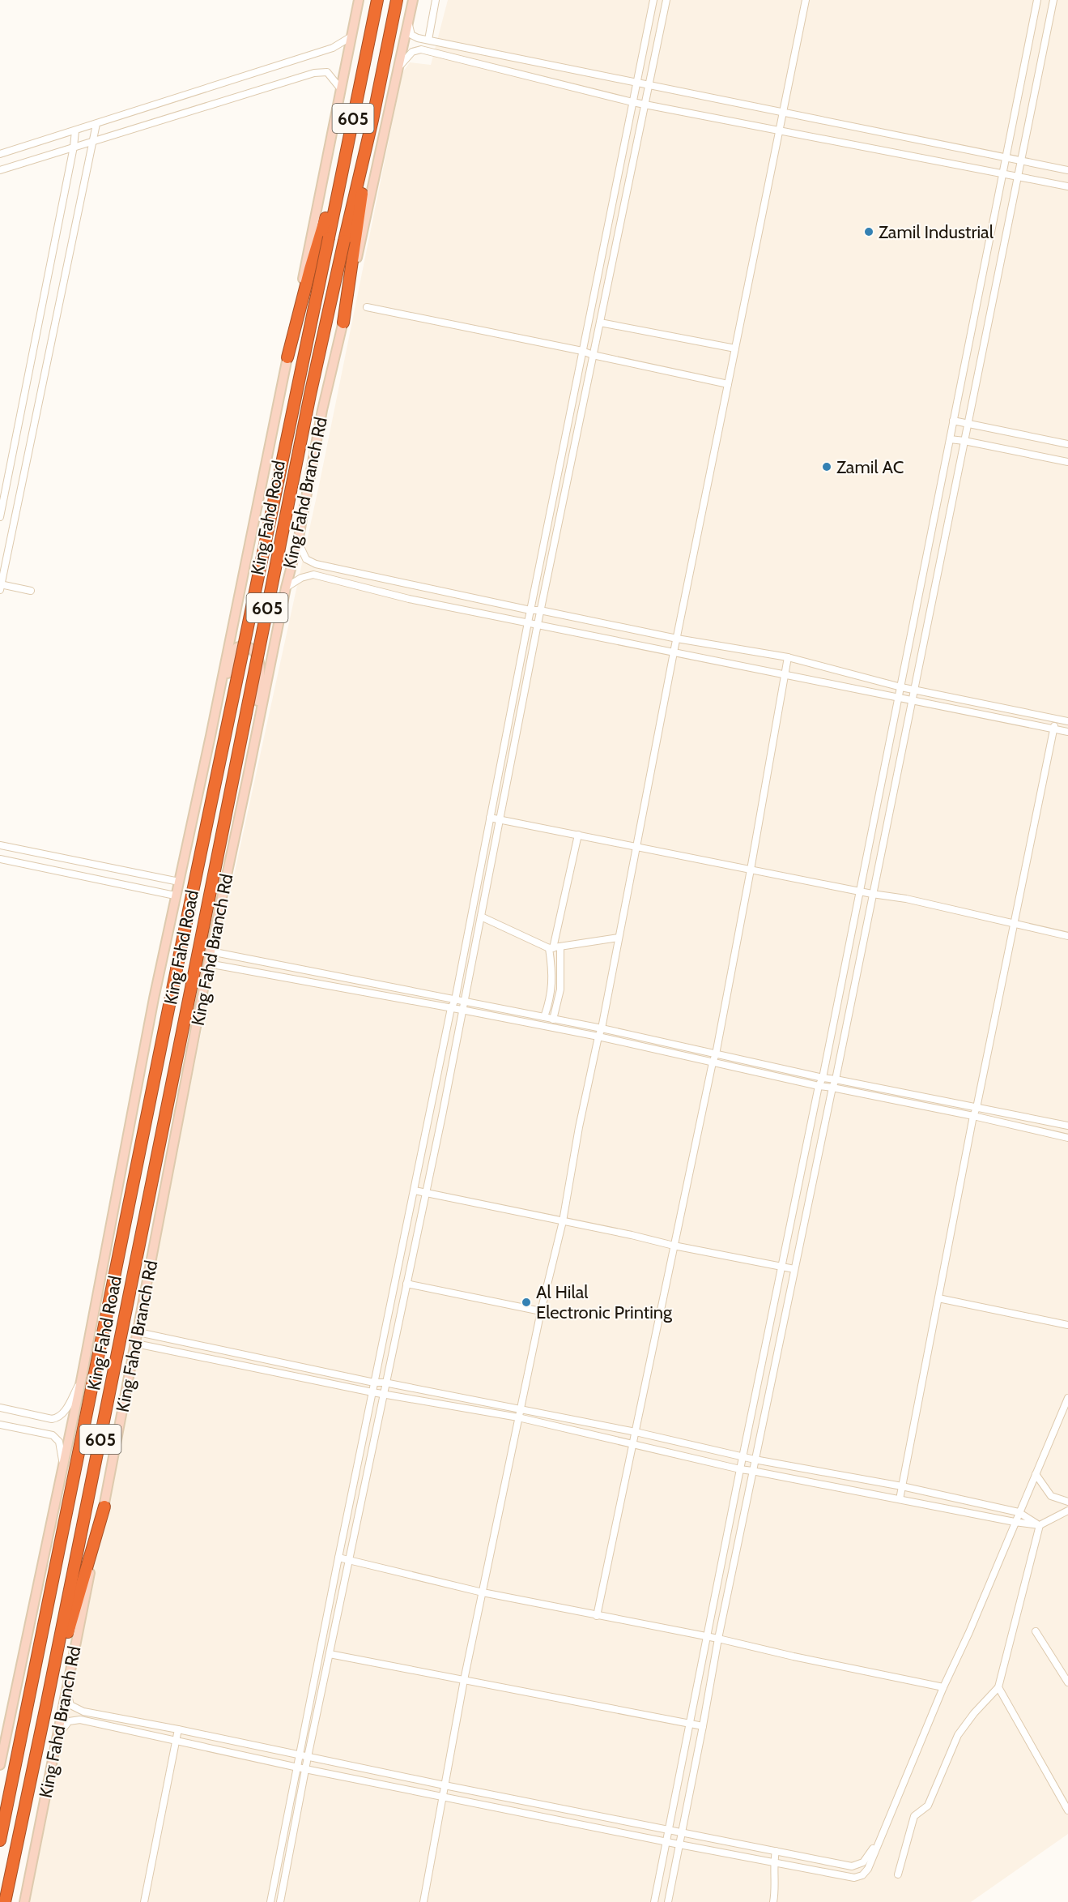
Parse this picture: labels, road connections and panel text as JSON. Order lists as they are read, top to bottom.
{
  "streets": {
    "highway": ["605", "King Fahd Road"],
    "main road": ["King Fahd Branch Rd"]
  },
  "places": ["Zamil Industrial", "Zamil AC", "Al Hilal Electronic Printing"]
}
